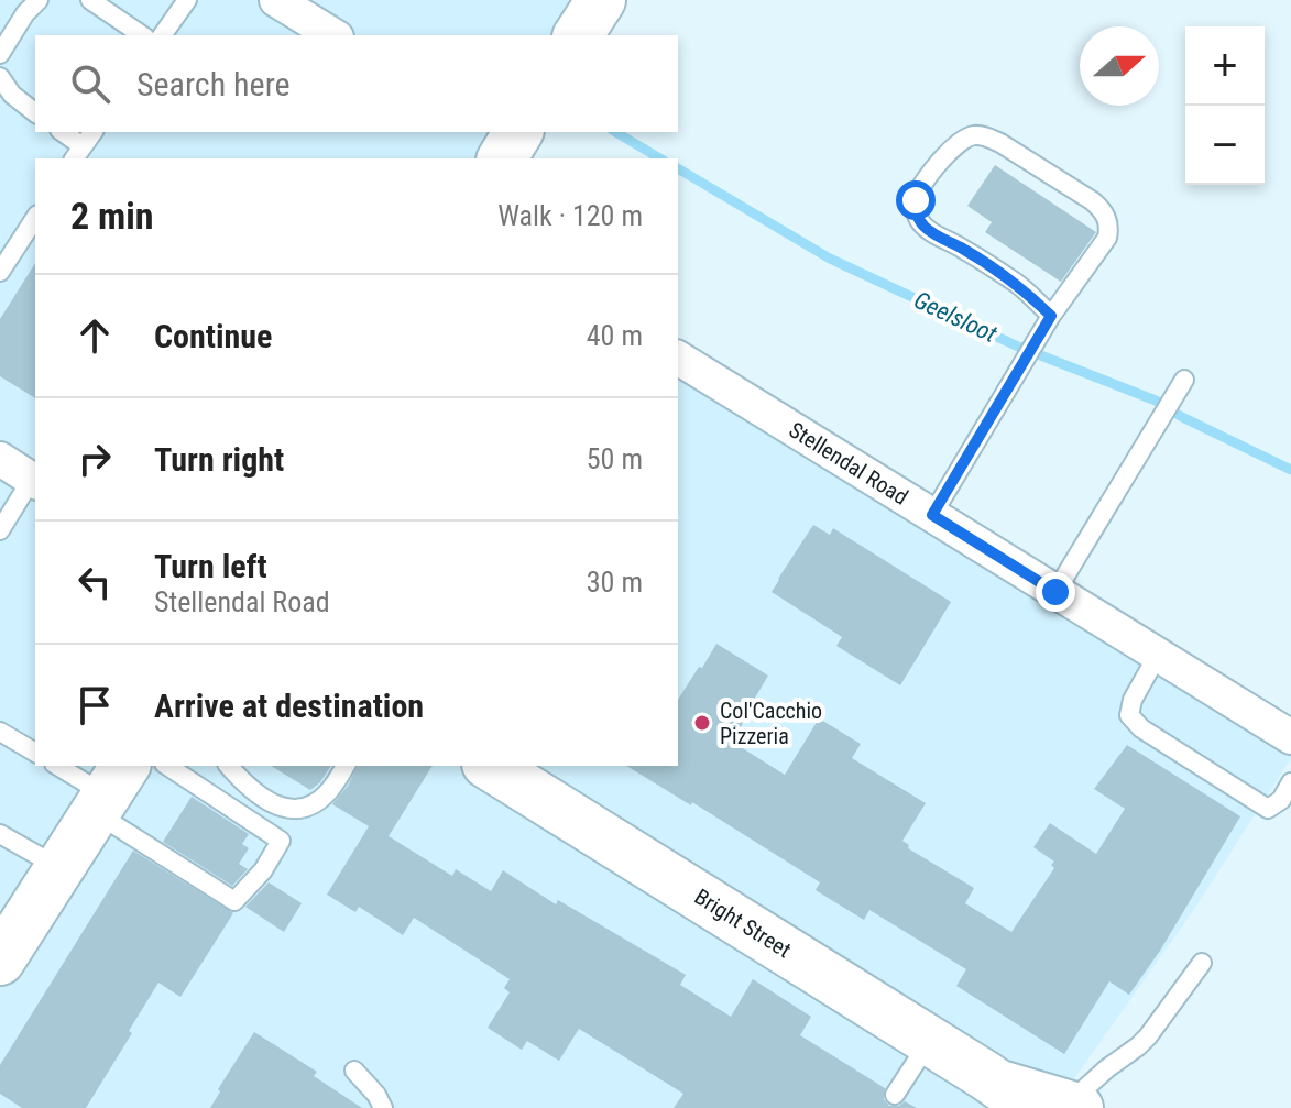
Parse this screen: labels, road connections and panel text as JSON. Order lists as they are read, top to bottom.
{
  "streets": {
    "street": ["Stellendal Road", "Bright Street"]
  },
  "water": ["Geelsloot"],
  "places": ["Col'Cacchio Pizzeria"],
  "north": "right",
  "page": {
    "map_buttons": ["+", "−"],
    "search": "Search here",
    "heading": ["2 min", "Walk · 120 m"],
    "list": [
      ["Continue", "40 m"],
      ["Turn right", "50 m"],
      ["Turn left", "Stellendal Road", "30 m"],
      "Arrive at destination"
    ]
  }
}
